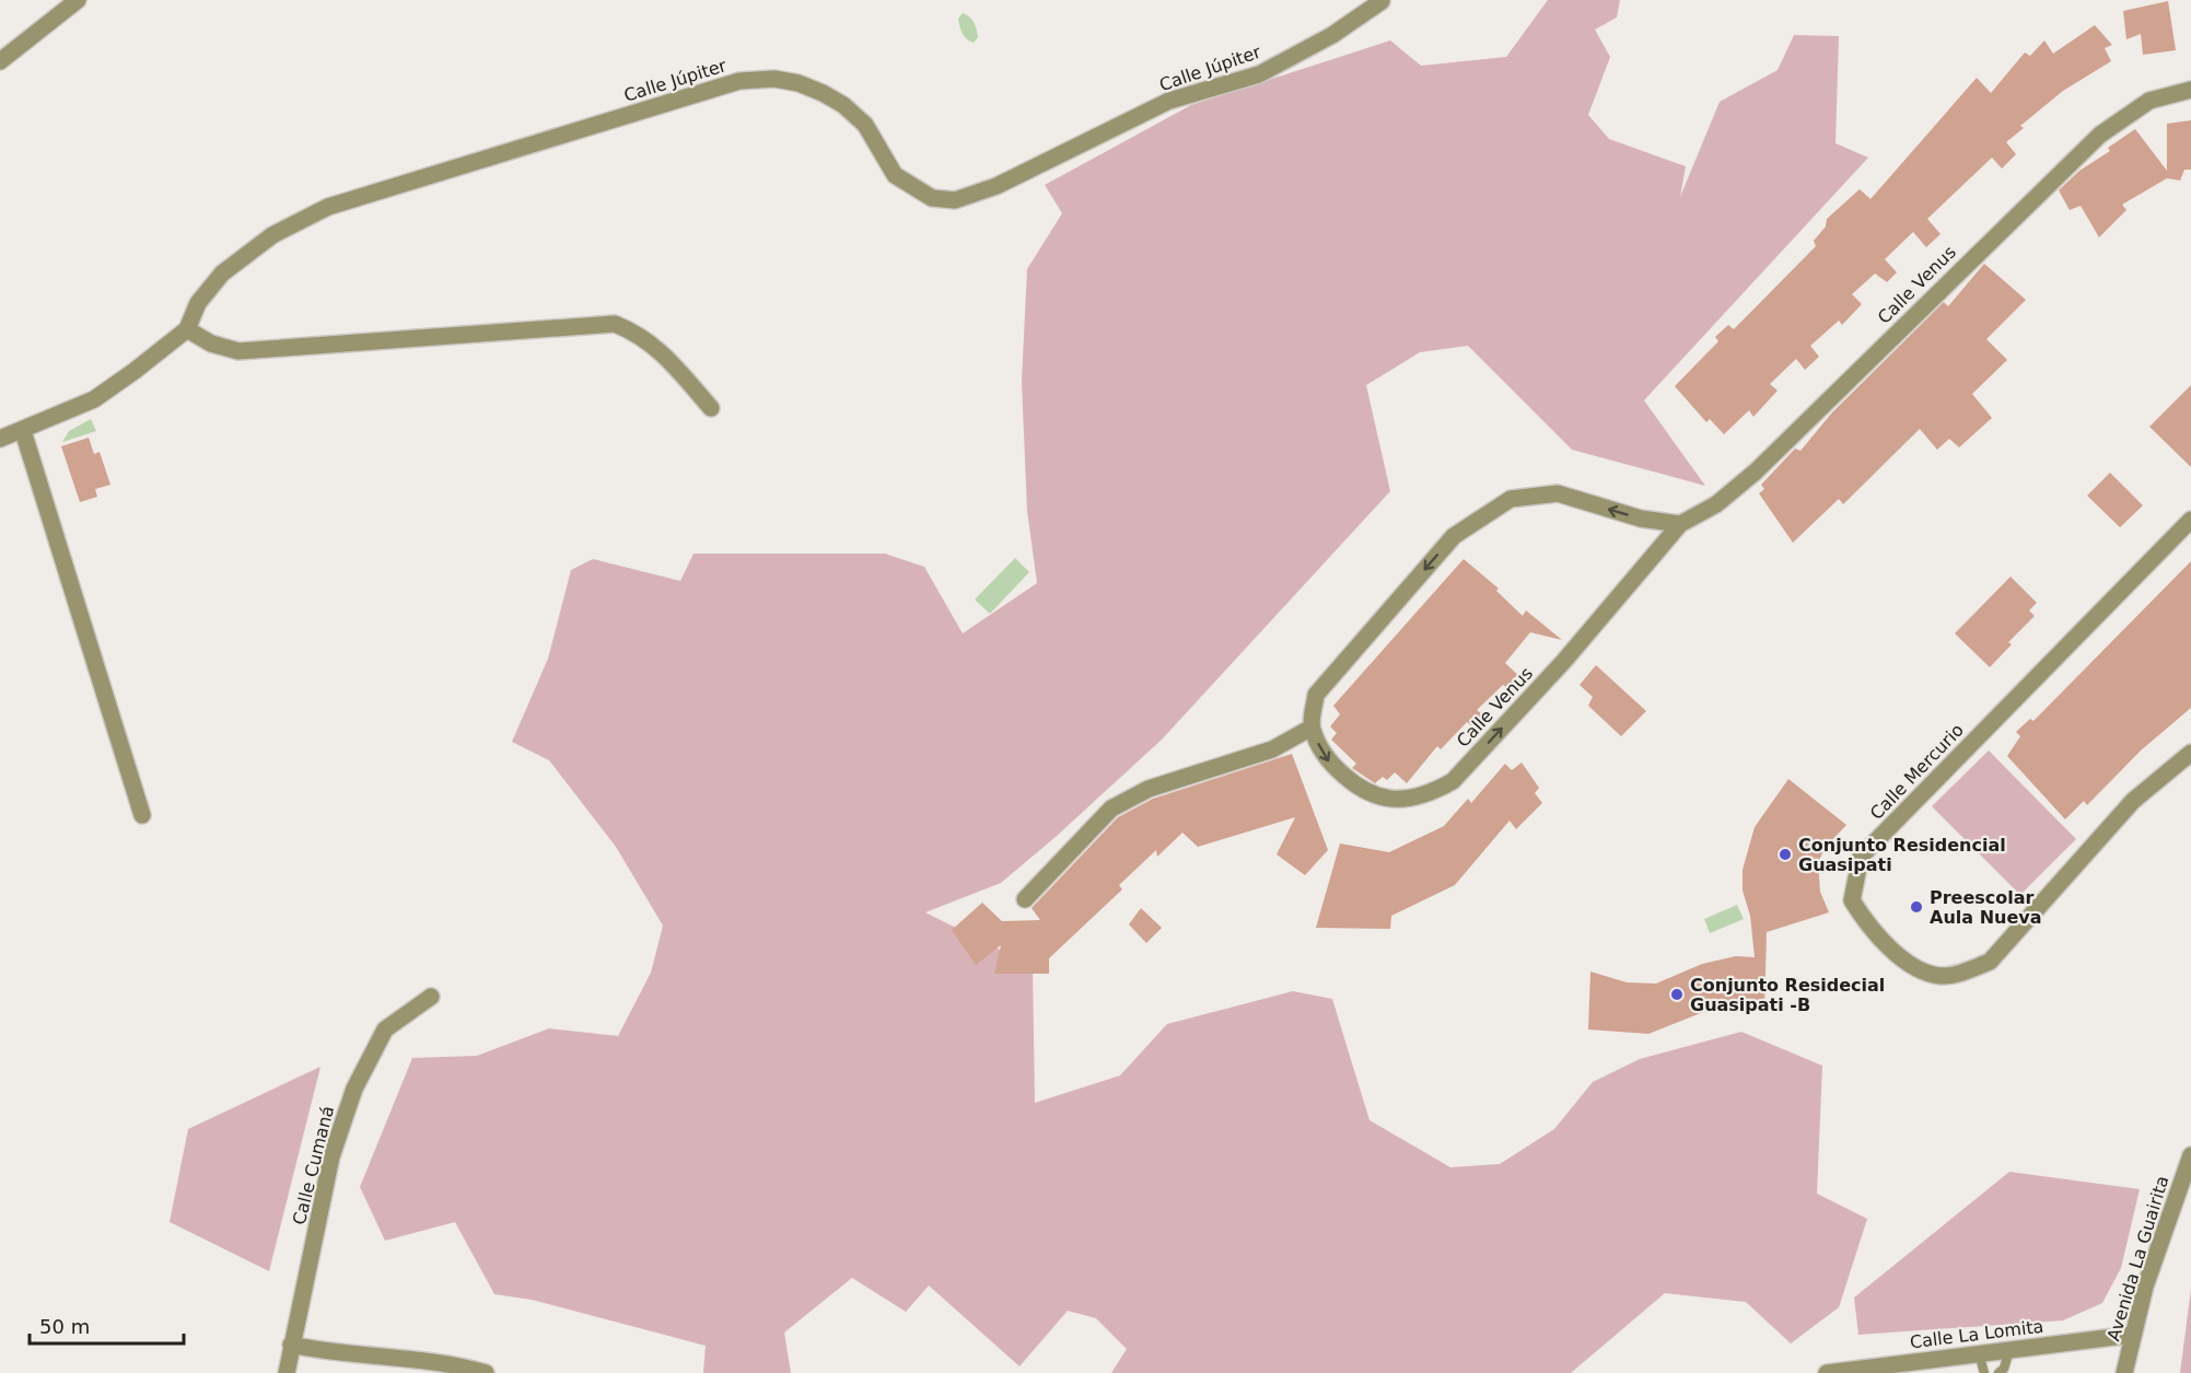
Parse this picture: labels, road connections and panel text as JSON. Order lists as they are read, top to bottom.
{
  "streets": {
    "street": [
      "Calle Júpiter",
      "Calle Venus",
      "Calle Mercurio",
      "Calle Cumaná",
      "Avenida La Guairita",
      "Calle La Lomita"
    ]
  },
  "crossings": [
    ["Avenida La Guairita", "Calle La Lomita"]
  ],
  "one_way": ["Calle Venus"],
  "places": ["Conjunto Residencial Guasipati", "Preescolar Aula Nueva", "Conjunto Residecial Guasipati -B"],
  "scale_bar": "50 m"
}
